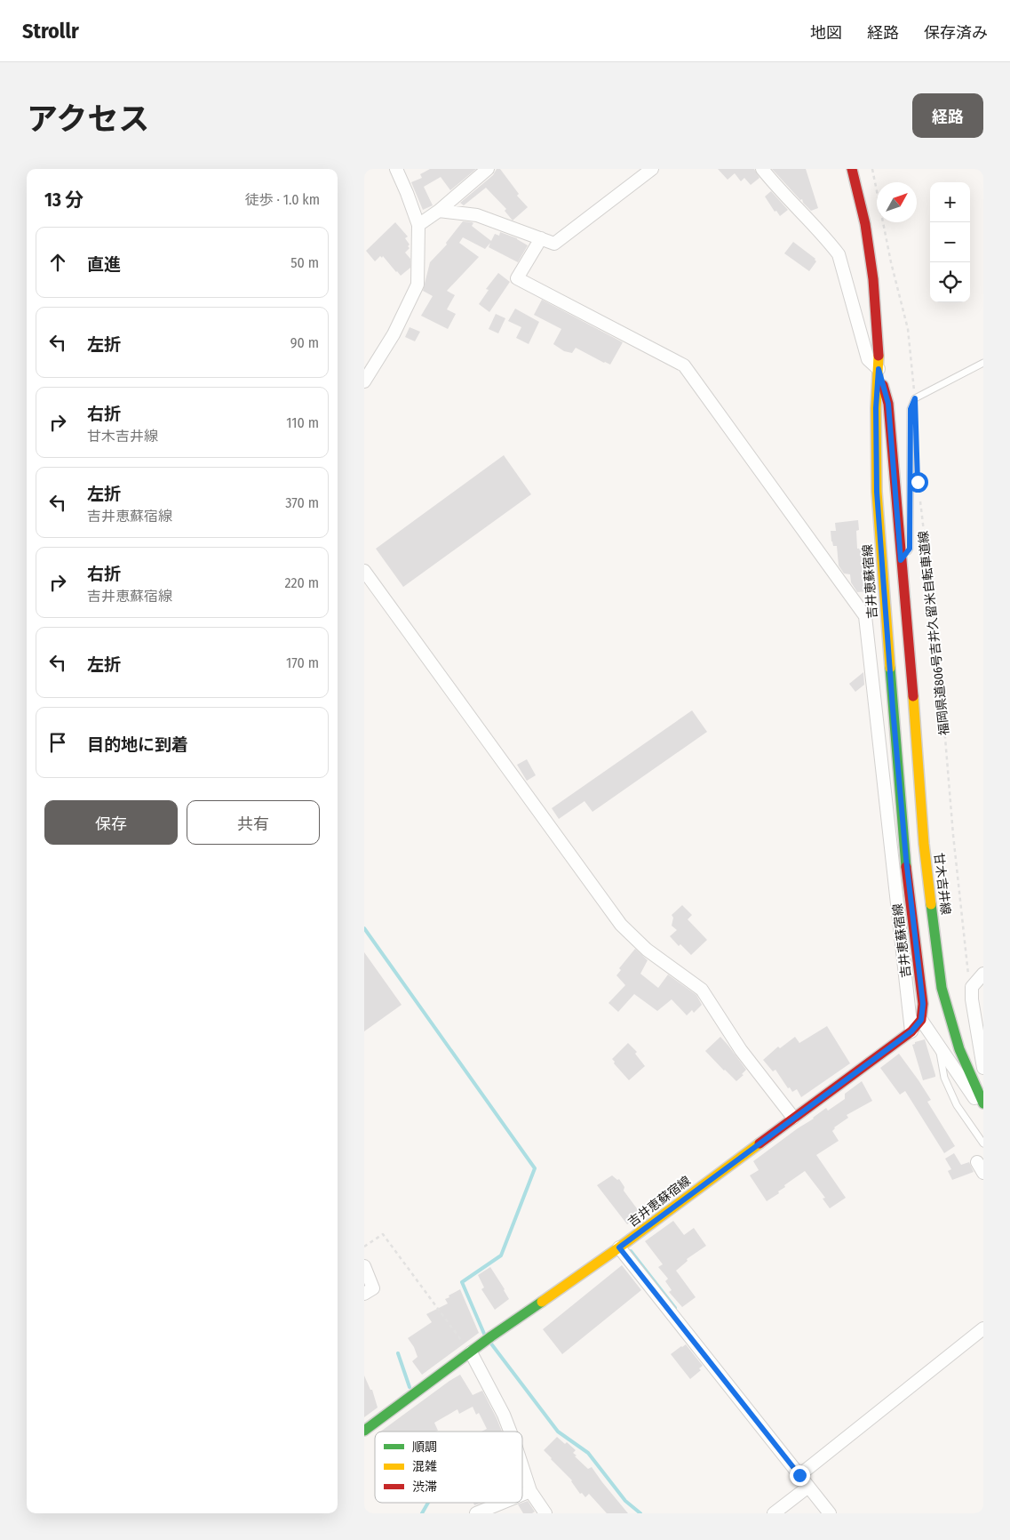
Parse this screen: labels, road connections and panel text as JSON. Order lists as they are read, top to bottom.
{
  "streets": {
    "main road": ["吉井恵蘇宿線", "甘木吉井線"],
    "path": ["福岡県道806号吉井久留米自転車道線"]
  },
  "crossings": [
    ["吉井恵蘇宿線", "甘木吉井線"]
  ],
  "legend": ["順調", "混雑", "渋滞"],
  "north": "top right",
  "page": {
    "header": "Strollr",
    "nav": ["地図", "経路", "保存済み"],
    "title": "アクセス",
    "buttons": [
      "経路",
      ["保存", "共有"]
    ],
    "heading": ["13 分", "徒歩 · 1.0 km"],
    "map_buttons": ["+", "−"],
    "list": [
      ["直進", "50 m"],
      ["左折", "90 m"],
      ["右折", "甘木吉井線", "110 m"],
      ["左折", "吉井恵蘇宿線", "370 m"],
      ["右折", "吉井恵蘇宿線", "220 m"],
      ["左折", "170 m"],
      "目的地に到着"
    ]
  }
}
